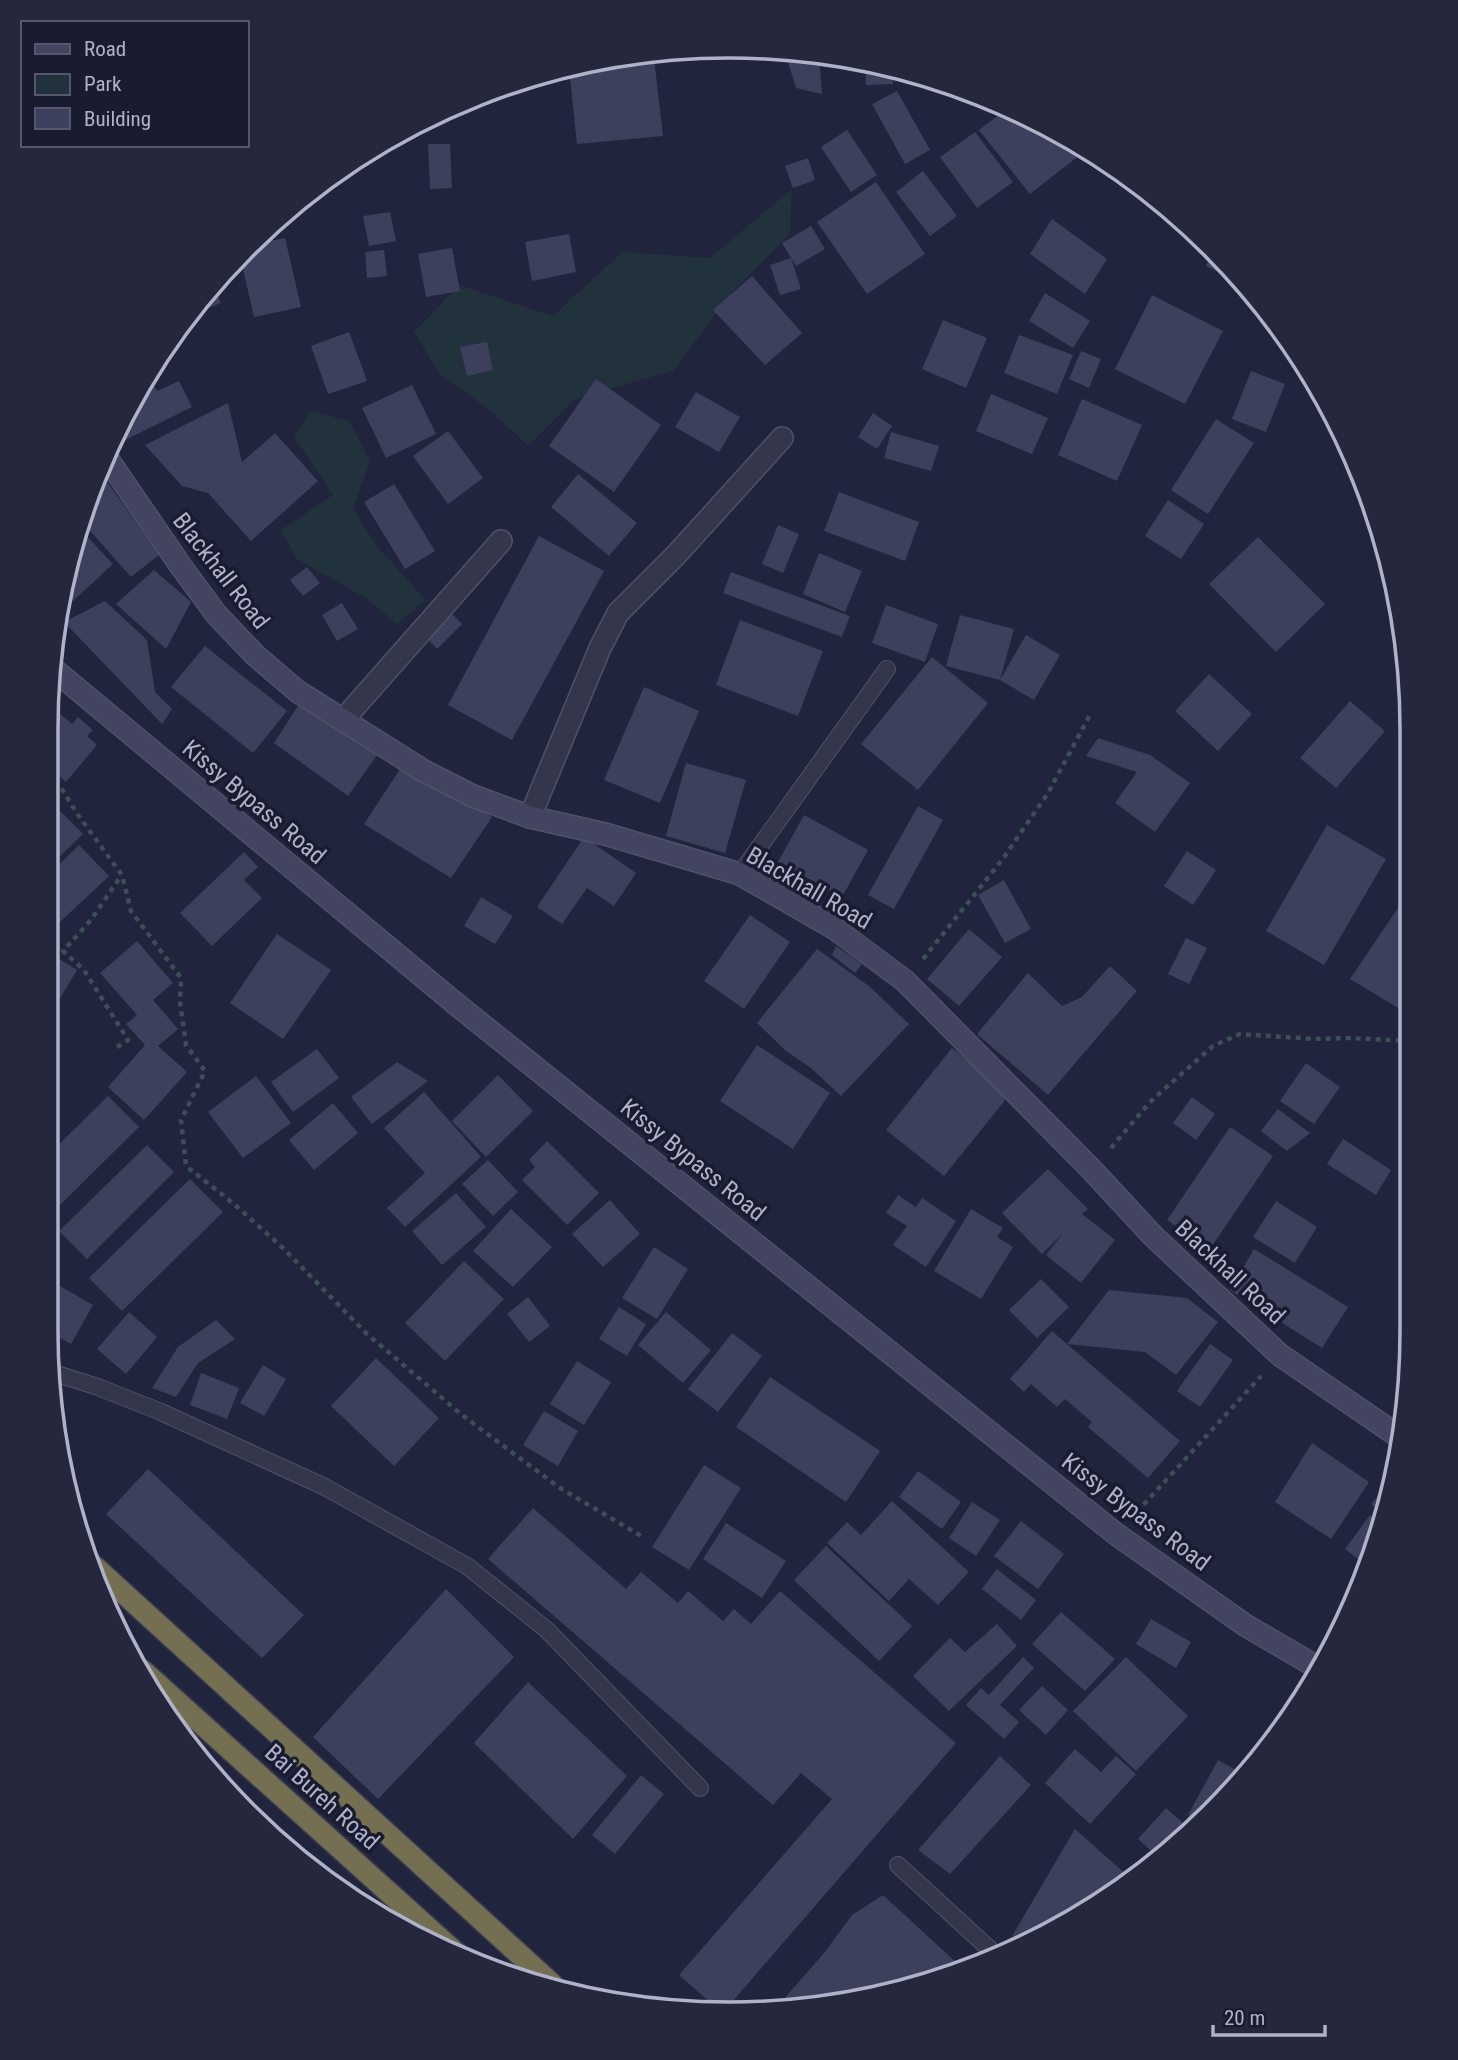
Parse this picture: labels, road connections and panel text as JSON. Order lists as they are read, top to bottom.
{
  "streets": {
    "highway": ["Bai Bureh Road"],
    "street": ["Blackhall Road", "Kissy Bypass Road"]
  },
  "legend": ["Road", "Park", "Building"],
  "scale_bar": "20 m"
}
